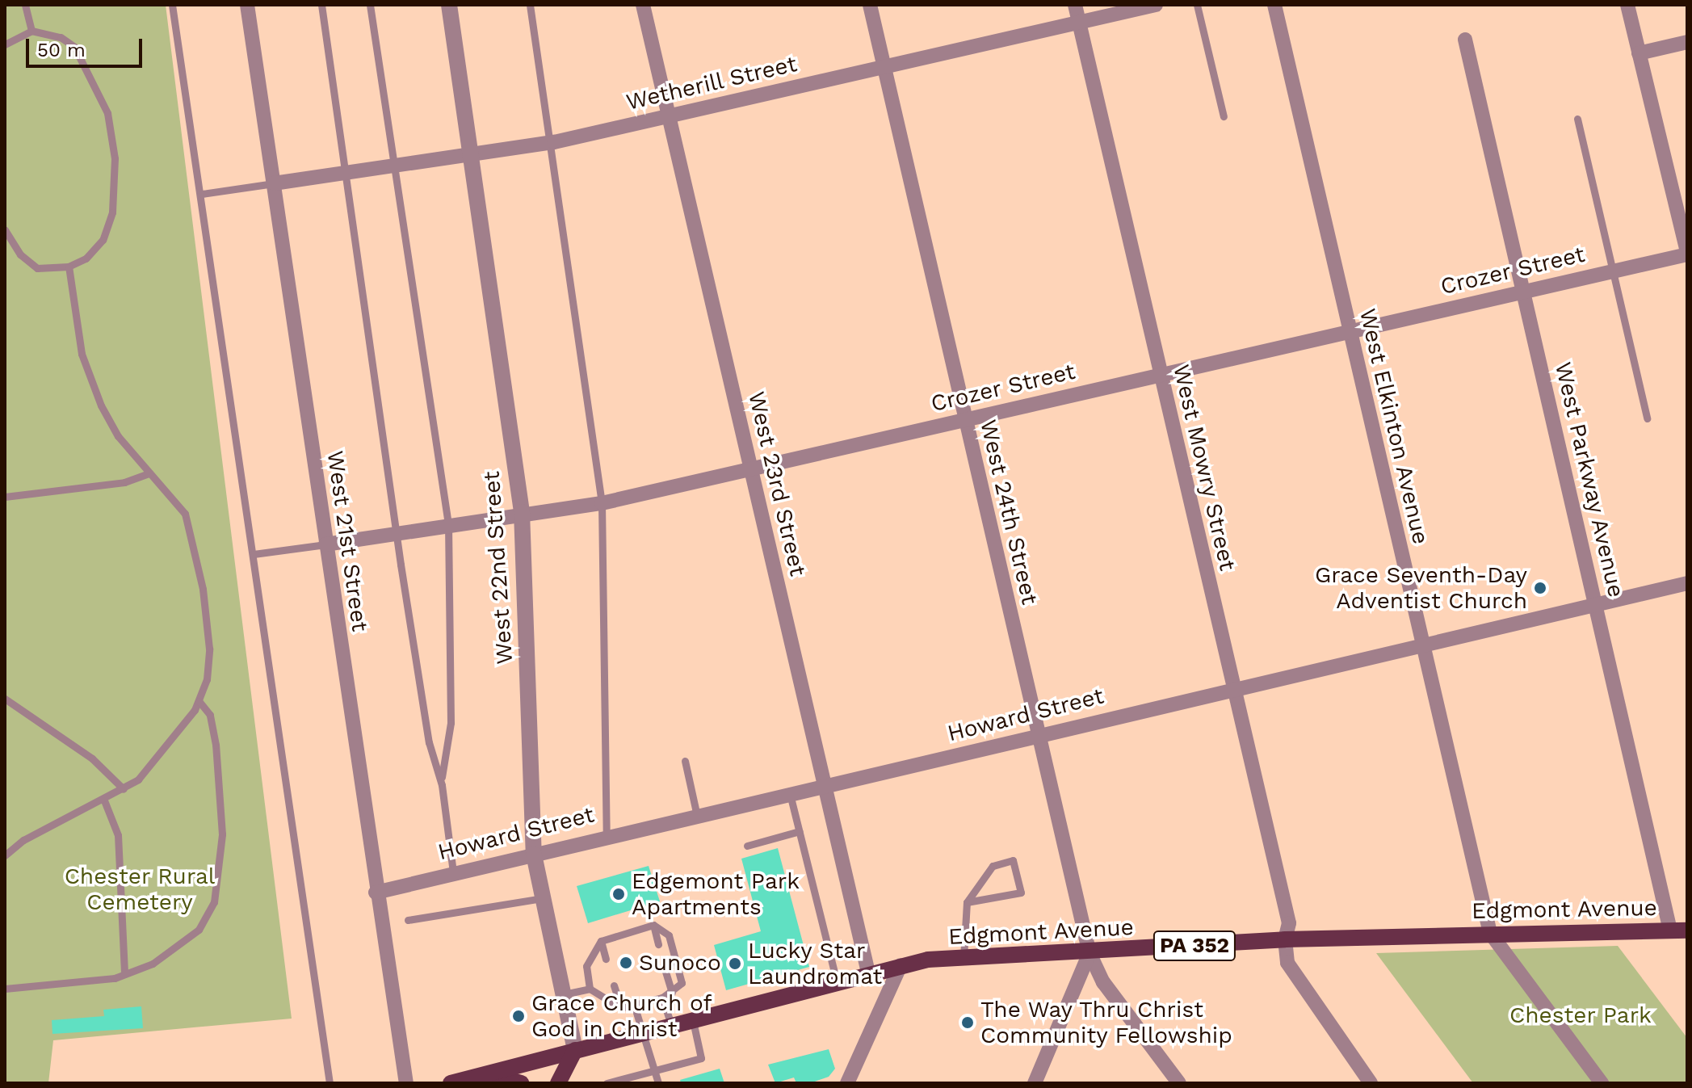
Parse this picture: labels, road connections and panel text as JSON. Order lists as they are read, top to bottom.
{
  "streets": {
    "main road": ["Edgmont Avenue", "PA 352"],
    "street": [
      "Wetherill Street",
      "Crozer Street",
      "West Elkinton Avenue",
      "West Mowry Street",
      "West Parkway Avenue",
      "West 23rd Street",
      "West 24th Street",
      "West 21st Street",
      "West 22nd Street",
      "Howard Street"
    ]
  },
  "crossings": [
    ["Wetherill Street", "West Mowry Street"],
    ["Wetherill Street", "West 23rd Street"],
    ["Wetherill Street", "West 24th Street"],
    ["Wetherill Street", "West 21st Street"],
    ["Wetherill Street", "West 22nd Street"],
    ["Crozer Street", "West Elkinton Avenue"],
    ["Crozer Street", "West Mowry Street"],
    ["Crozer Street", "West Parkway Avenue"],
    ["Crozer Street", "West 23rd Street"],
    ["Crozer Street", "West 24th Street"],
    ["Crozer Street", "West 21st Street"],
    ["Crozer Street", "West 22nd Street"],
    ["West Elkinton Avenue", "Howard Street"],
    ["West Elkinton Avenue", "Edgmont Avenue"],
    ["West Mowry Street", "Howard Street"],
    ["West Mowry Street", "Edgmont Avenue"],
    ["West Parkway Avenue", "Howard Street"],
    ["West Parkway Avenue", "Edgmont Avenue"],
    ["West 23rd Street", "Howard Street"],
    ["West 23rd Street", "Edgmont Avenue"],
    ["West 24th Street", "Howard Street"],
    ["West 24th Street", "Edgmont Avenue"],
    ["West 21st Street", "Howard Street"],
    ["West 22nd Street", "Howard Street"],
    ["West 22nd Street", "Edgmont Avenue"]
  ],
  "parks": ["Chester Rural Cemetery", "Chester Park"],
  "places": [
    "Grace Seventh-Day Adventist Church",
    "Edgemont Park Apartments",
    "Sunoco",
    "Lucky Star Laundromat",
    "Grace Church of God in Christ",
    "The Way Thru Christ Community Fellowship"
  ],
  "scale_bar": "50 m"
}
